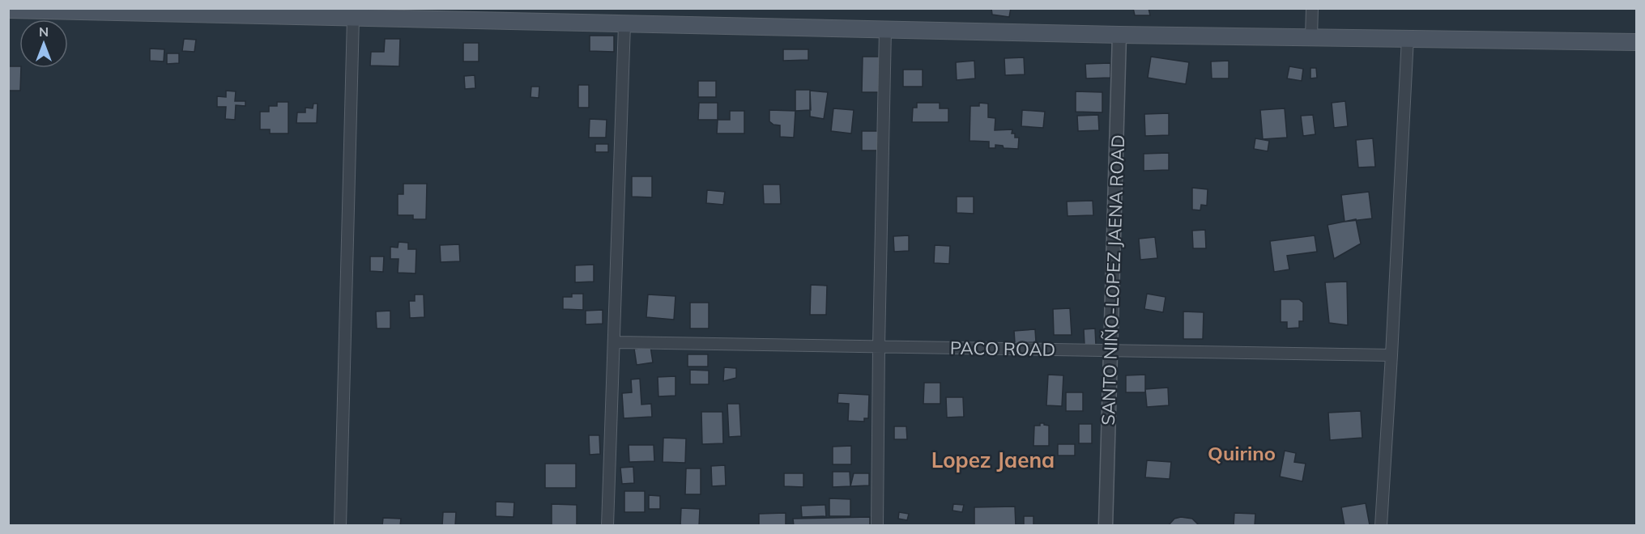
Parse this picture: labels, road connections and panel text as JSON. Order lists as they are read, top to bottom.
{
  "streets": {
    "street": ["SANTO NIÑO-LOPEZ JAENA ROAD", "PACO ROAD"]
  },
  "crossings": [
    ["SANTO NIÑO-LOPEZ JAENA ROAD", "PACO ROAD"]
  ],
  "districts": ["Quirino", "Lopez Jaena"],
  "north": "top"
}
